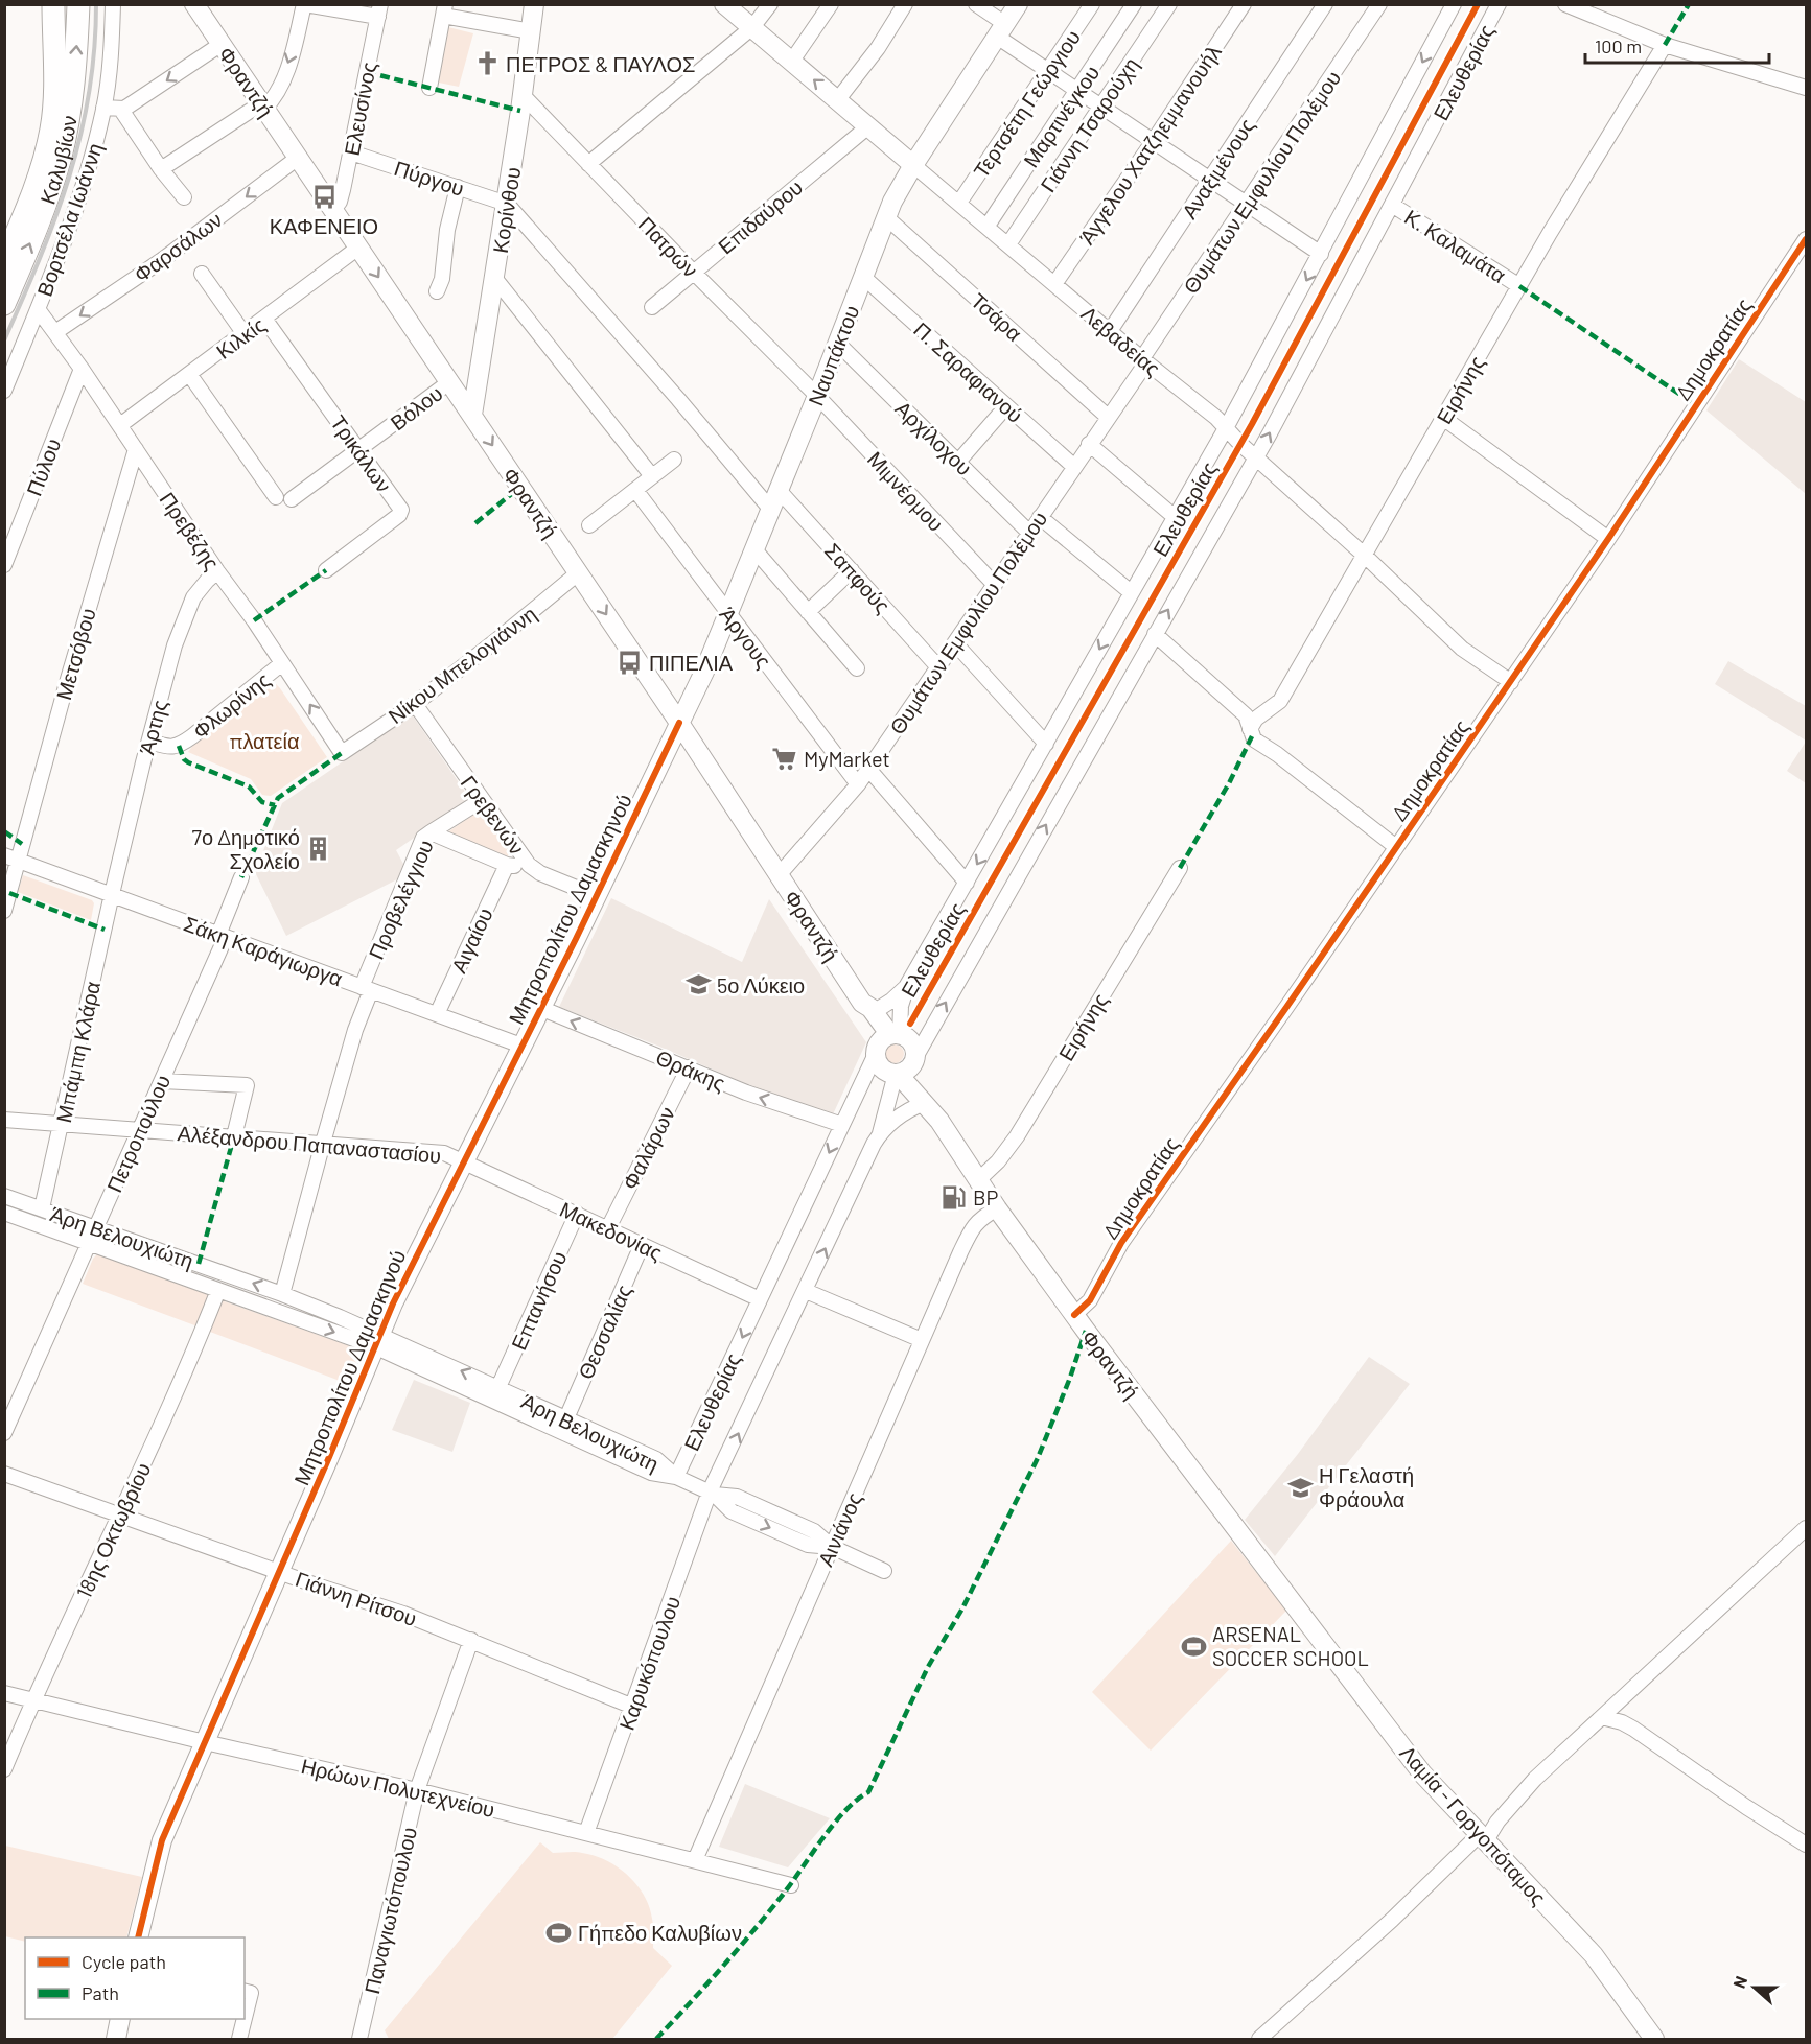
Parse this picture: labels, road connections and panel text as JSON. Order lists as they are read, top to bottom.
{
  "streets": {
    "main road": [
      "Φραντζή",
      "Καλυβίων",
      "Κορίνθου",
      "Λεβαδείας",
      "Ναυπάκτου",
      "Μητροπολίτου Δαμασκηνού",
      "Λαμία - Γοργοπόταμος"
    ],
    "street": [
      "Ελευθερίας",
      "Τερτσέτη Γεώργιου",
      "Ελευσίνος",
      "Μαρτινέγκου",
      "Γιάννη Τσαρούχη",
      "Άγγελου Χατζηεμμανουήλ",
      "Αναξιμένους",
      "Πύργου",
      "Θυμάτων Εμφυλίου Πολέμου",
      "Επιδαύρου",
      "Βορτσέλα Ιωάννη",
      "Κ. Καλαμάτα",
      "Φαρσάλων",
      "Πατρών",
      "Τσάρα",
      "Κιλκίς",
      "Δημοκρατίας",
      "Π. Σαραφιανού",
      "Ειρήνης",
      "Βόλου",
      "Αρχίλοχου",
      "Τρικάλων",
      "Πύλου",
      "Μιμνέρμου",
      "Πρεβέζης",
      "Σαπφούς",
      "Άργους",
      "Μετσόβου",
      "Νίκου Μπελογιάννη",
      "Φλωρίνης",
      "Άρτης",
      "Γρεβενών",
      "Προβελέγγιου",
      "Αιγαίου",
      "Σάκη Καράγιωργα",
      "Μπάμπη Κλάρα",
      "Θράκης",
      "Πετροπούλου",
      "Αλέξανδρου Παπαναστασίου",
      "Φαλάρων",
      "Μακεδονίας",
      "Άρη Βελουχιώτη",
      "Επτανήσου",
      "Θεσσαλίας",
      "Αινιάνος",
      "18ης Οκτωβρίου",
      "Γιάννη Ρίτσου",
      "Καρυκόπουλου",
      "Ηρώων Πολυτεχνείου",
      "Παναγιωτόπουλου"
    ]
  },
  "crossings": [
    ["Ελευθερίας", "Φραντζή"],
    ["Ελευθερίας", "Κ. Καλαμάτα"],
    ["Ελευθερίας", "Λεβαδείας"],
    ["Ελευθερίας", "Θράκης"],
    ["Ελευθερίας", "Μακεδονίας"],
    ["Ελευθερίας", "Άρη Βελουχιώτη"],
    ["Ελευθερίας", "Καρυκόπουλου"],
    ["Φραντζή", "Ελευσίνος"],
    ["Φραντζή", "Θυμάτων Εμφυλίου Πολέμου"],
    ["Φραντζή", "Κορίνθου"],
    ["Φραντζή", "Φαρσάλων"],
    ["Φραντζή", "Κιλκίς"],
    ["Φραντζή", "Δημοκρατίας"],
    ["Φραντζή", "Ναυπάκτου"],
    ["Φραντζή", "Ειρήνης"],
    ["Φραντζή", "Βόλου"],
    ["Φραντζή", "Νίκου Μπελογιάννη"],
    ["Φραντζή", "Μητροπολίτου Δαμασκηνού"],
    ["Φραντζή", "Αινιάνος"],
    ["Φραντζή", "Λαμία - Γοργοπόταμος"],
    ["Τερτσέτη Γεώργιου", "Λεβαδείας"],
    ["Ελευσίνος", "Πύργου"],
    ["Μαρτινέγκου", "Λεβαδείας"],
    ["Γιάννη Τσαρούχη", "Λεβαδείας"],
    ["Άγγελου Χατζηεμμανουήλ", "Λεβαδείας"],
    ["Αναξιμένους", "Λεβαδείας"],
    ["Πύργου", "Κορίνθου"],
    ["Θυμάτων Εμφυλίου Πολέμου", "Τσάρα"],
    ["Θυμάτων Εμφυλίου Πολέμου", "Λεβαδείας"],
    ["Θυμάτων Εμφυλίου Πολέμου", "Π. Σαραφιανού"],
    ["Θυμάτων Εμφυλίου Πολέμου", "Αρχίλοχου"],
    ["Θυμάτων Εμφυλίου Πολέμου", "Μιμνέρμου"],
    ["Θυμάτων Εμφυλίου Πολέμου", "Σαπφούς"],
    ["Θυμάτων Εμφυλίου Πολέμου", "Άργους"],
    ["Κορίνθου", "Πατρών"],
    ["Επιδαύρου", "Πατρών"],
    ["Επιδαύρου", "Λεβαδείας"],
    ["Βορτσέλα Ιωάννη", "Πρεβέζης"],
    ["Κ. Καλαμάτα", "Ειρήνης"],
    ["Φαρσάλων", "Πρεβέζης"],
    ["Πατρών", "Ναυπάκτου"],
    ["Πατρών", "Μιμνέρμου"],
    ["Τσάρα", "Ναυπάκτου"],
    ["Κιλκίς", "Τρικάλων"],
    ["Κιλκίς", "Πρεβέζης"],
    ["Λεβαδείας", "Δημοκρατίας"],
    ["Λεβαδείας", "Ναυπάκτου"],
    ["Λεβαδείας", "Ειρήνης"],
    ["Ναυπάκτου", "Π. Σαραφιανού"],
    ["Ναυπάκτου", "Αρχίλοχου"],
    ["Ναυπάκτου", "Μιμνέρμου"],
    ["Ναυπάκτου", "Σαπφούς"],
    ["Ναυπάκτου", "Άργους"],
    ["Ναυπάκτου", "Μητροπολίτου Δαμασκηνού"],
    ["Βόλου", "Τρικάλων"],
    ["Πύλου", "Πρεβέζης"],
    ["Πρεβέζης", "Μετσόβου"],
    ["Πρεβέζης", "Νίκου Μπελογιάννη"],
    ["Πρεβέζης", "Φλωρίνης"],
    ["Πρεβέζης", "Άρτης"],
    ["Μετσόβου", "Σάκη Καράγιωργα"],
    ["Νίκου Μπελογιάννη", "Γρεβενών"],
    ["Φλωρίνης", "Άρτης"],
    ["Άρτης", "Σάκη Καράγιωργα"],
    ["Άρτης", "Μπάμπη Κλάρα"],
    ["Γρεβενών", "Προβελέγγιου"],
    ["Γρεβενών", "Μητροπολίτου Δαμασκηνού"],
    ["Προβελέγγιου", "Σάκη Καράγιωργα"],
    ["Προβελέγγιου", "Αλέξανδρου Παπαναστασίου"],
    ["Προβελέγγιου", "Άρη Βελουχιώτη"],
    ["Μητροπολίτου Δαμασκηνού", "Σάκη Καράγιωργα"],
    ["Μητροπολίτου Δαμασκηνού", "Θράκης"],
    ["Μητροπολίτου Δαμασκηνού", "Αλέξανδρου Παπαναστασίου"],
    ["Μητροπολίτου Δαμασκηνού", "Μακεδονίας"],
    ["Μητροπολίτου Δαμασκηνού", "Άρη Βελουχιώτη"],
    ["Μητροπολίτου Δαμασκηνού", "Γιάννη Ρίτσου"],
    ["Μητροπολίτου Δαμασκηνού", "Ηρώων Πολυτεχνείου"],
    ["Αιγαίου", "Σάκη Καράγιωργα"],
    ["Σάκη Καράγιωργα", "Μπάμπη Κλάρα"],
    ["Σάκη Καράγιωργα", "Πετροπούλου"],
    ["Μπάμπη Κλάρα", "Αλέξανδρου Παπαναστασίου"],
    ["Μπάμπη Κλάρα", "Άρη Βελουχιώτη"],
    ["Θράκης", "Φαλάρων"],
    ["Πετροπούλου", "Αλέξανδρου Παπαναστασίου"],
    ["Πετροπούλου", "Άρη Βελουχιώτη"],
    ["Αλέξανδρου Παπαναστασίου", "Μακεδονίας"],
    ["Φαλάρων", "Μακεδονίας"],
    ["Μακεδονίας", "Επτανήσου"],
    ["Μακεδονίας", "Θεσσαλίας"],
    ["Άρη Βελουχιώτη", "Επτανήσου"],
    ["Άρη Βελουχιώτη", "Θεσσαλίας"],
    ["Άρη Βελουχιώτη", "18ης Οκτωβρίου"],
    ["Αινιάνος", "Ηρώων Πολυτεχνείου"],
    ["18ης Οκτωβρίου", "Γιάννη Ρίτσου"],
    ["18ης Οκτωβρίου", "Ηρώων Πολυτεχνείου"],
    ["Γιάννη Ρίτσου", "Καρυκόπουλου"],
    ["Γιάννη Ρίτσου", "Παναγιωτόπουλου"],
    ["Καρυκόπουλου", "Ηρώων Πολυτεχνείου"],
    ["Ηρώων Πολυτεχνείου", "Παναγιωτόπουλου"]
  ],
  "one_way": ["Θράκης"],
  "parks": ["πλατεία"],
  "places": {
    "church": ["ΠΕΤΡΟΣ & ΠΑΥΛΟΣ"],
    "bus stop": ["ΚΑΦΕΝΕΙΟ", "ΠΙΠΕΛΙΑ"],
    "supermarket": ["MyMarket"],
    "building": ["7ο Δημοτικό Σχολείο"],
    "school or university": ["5ο Λύκειο", "Η Γελαστή Φράουλα"],
    "fuel station": ["BP"],
    "sports": ["ARSENAL SOCCER SCHOOL", "Γήπεδο Καλυβίων"]
  },
  "legend": ["Cycle path", "Path"],
  "scale_bar": "100 m",
  "north": "left"
}
